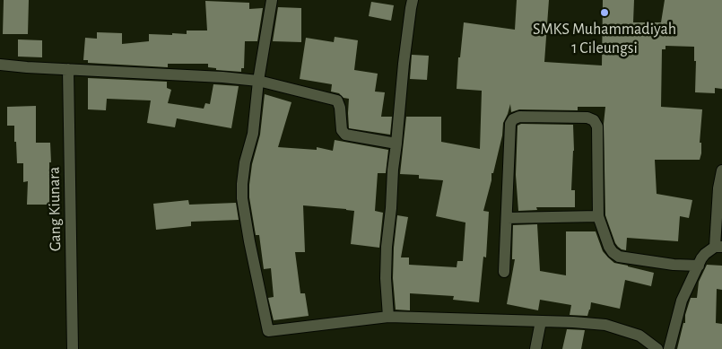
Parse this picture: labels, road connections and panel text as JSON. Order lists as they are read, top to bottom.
{
  "streets": {
    "street": ["Gang Kiunara"]
  },
  "places": ["SMKS Muhammadiyah 1 Cileungsi"]
}
